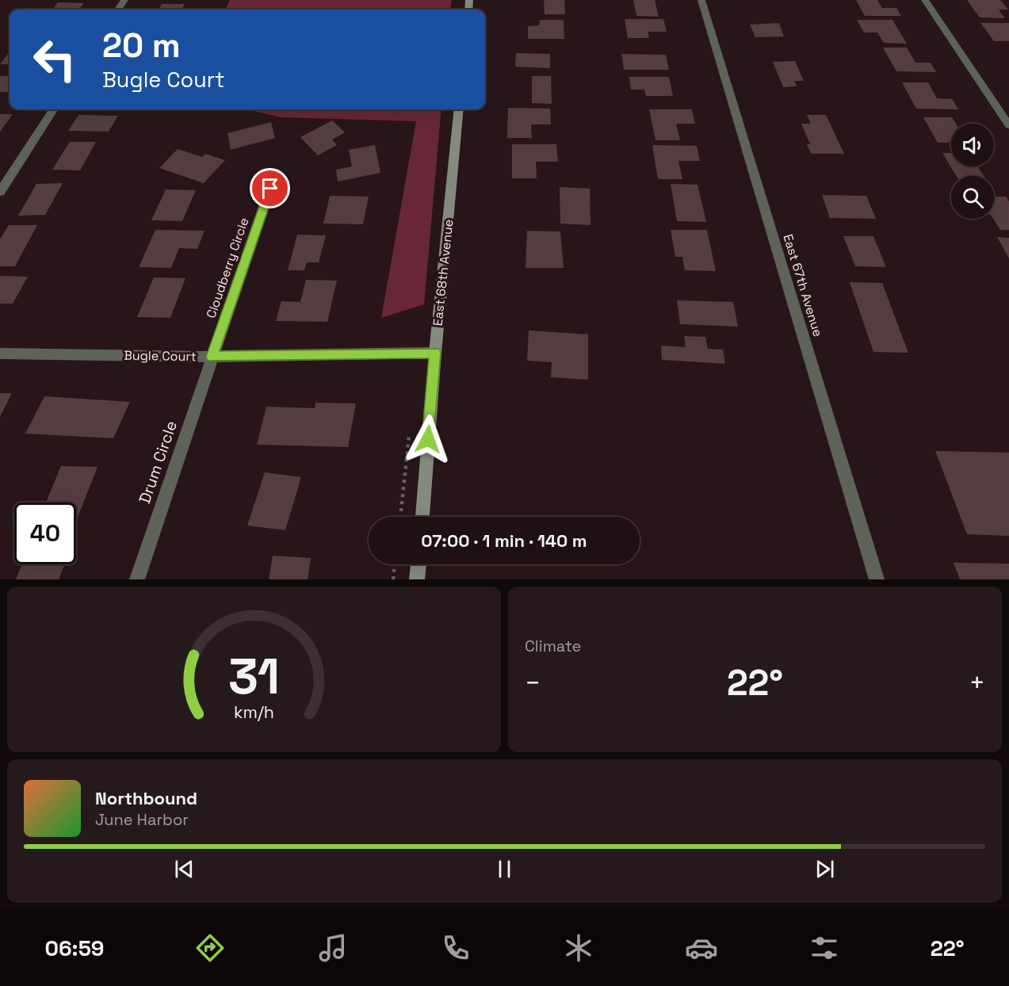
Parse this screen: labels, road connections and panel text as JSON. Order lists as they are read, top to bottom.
{
  "streets": {
    "street": [
      "Cloudberry Circle",
      "East 68th Avenue",
      "East 67th Avenue",
      "Bugle Court",
      "Drum Circle"
    ]
  },
  "crossings": [
    ["Cloudberry Circle", "Bugle Court"],
    ["Cloudberry Circle", "Drum Circle"],
    ["East 68th Avenue", "Bugle Court"],
    ["Bugle Court", "Drum Circle"]
  ],
  "page": {
    "turn": ["20 m", "Bugle Court"],
    "limit": "40",
    "trip": "07:00 · 1 min · 140 m",
    "tile": "Climate",
    "heat": ["−", "22°", "+"],
    "song": ["Northbound", "June Harbor"],
    "tabs": ["06:59", "22°"],
    "gauge": ["31", "km/h"]
  }
}
